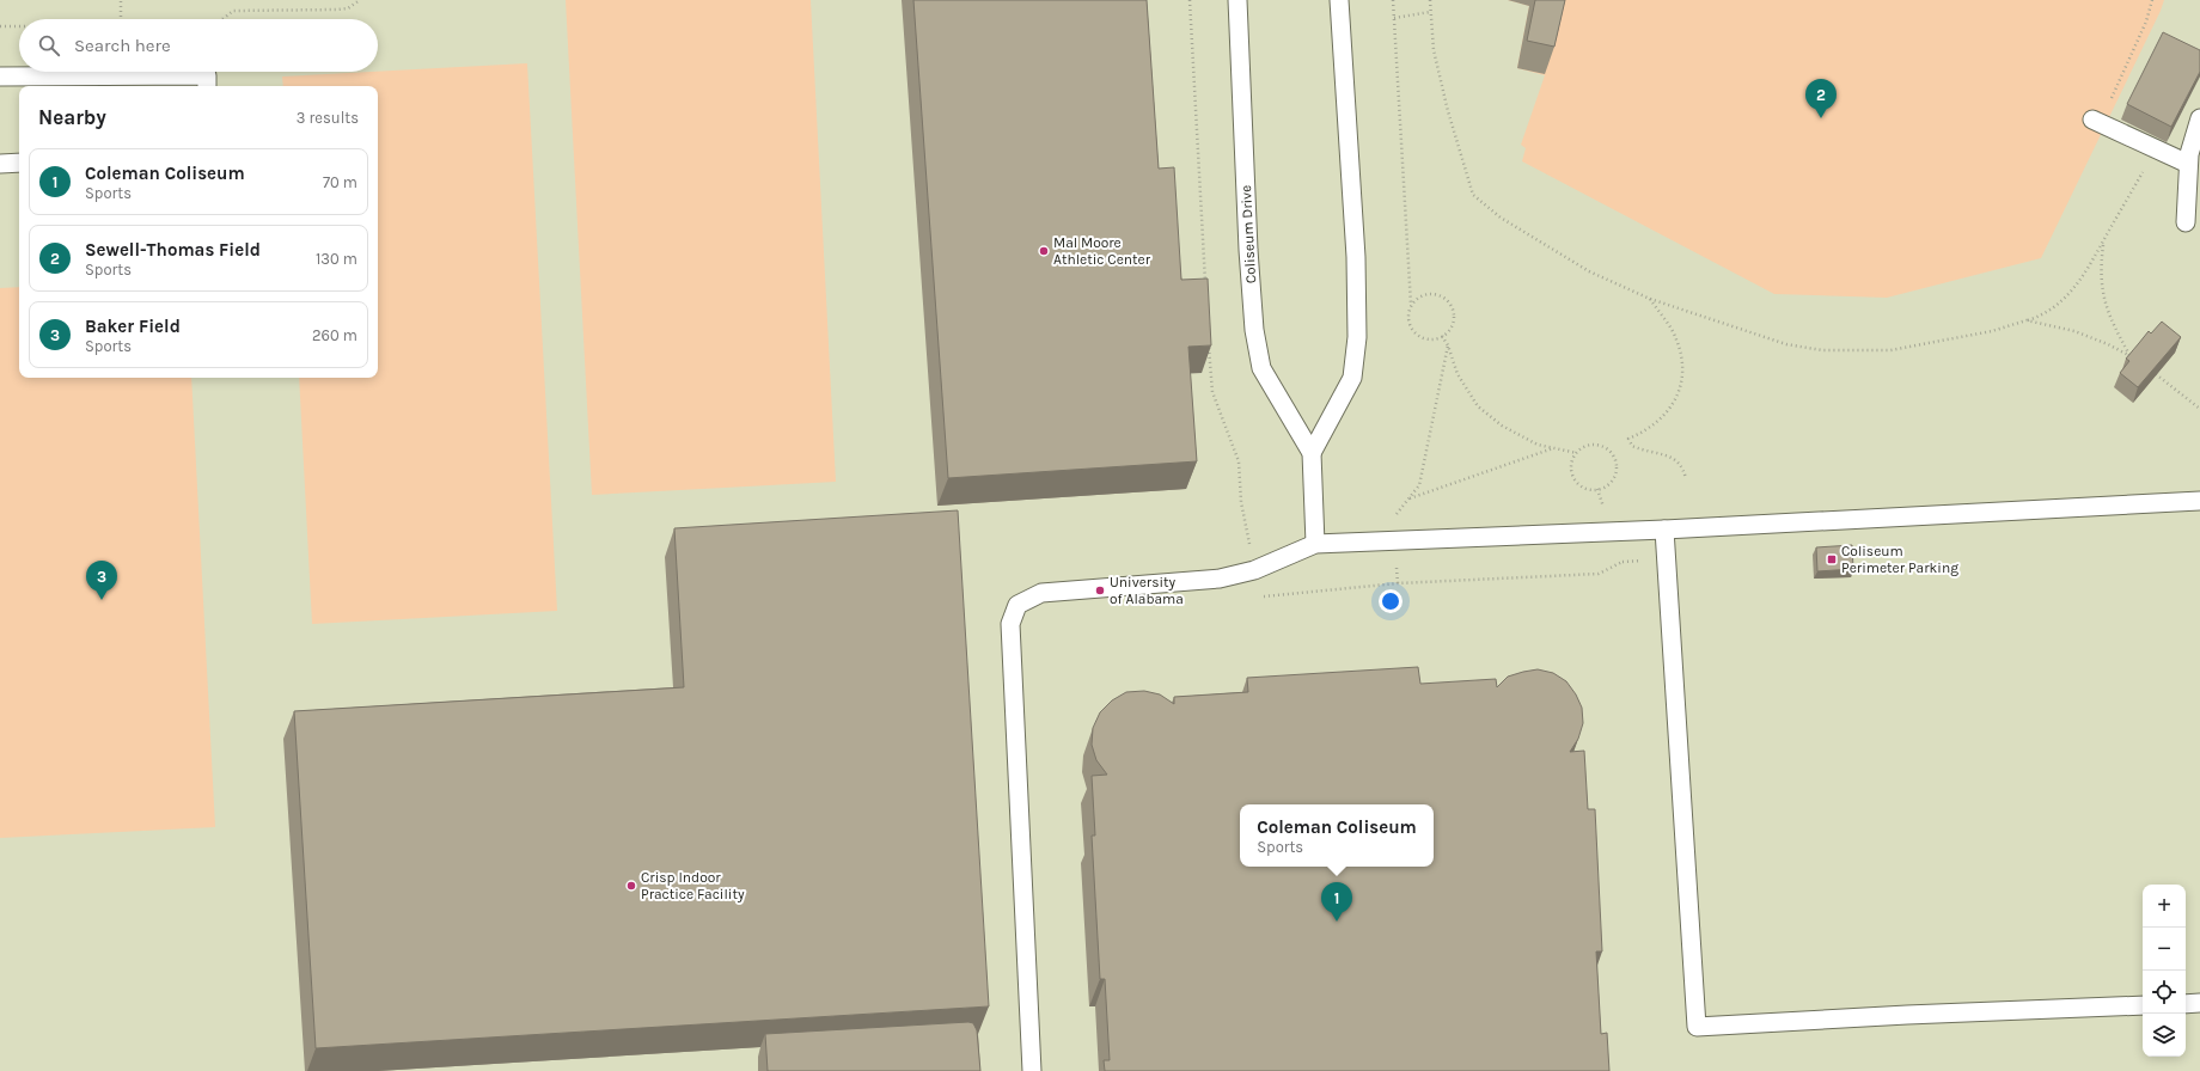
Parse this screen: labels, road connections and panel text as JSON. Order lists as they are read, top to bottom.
{
  "streets": {
    "lane": ["Coliseum Drive"]
  },
  "places": {
    "other": ["Mal Moore Athletic Center", "University of Alabama", "Crisp Indoor Practice Facility"],
    "transit": ["Coliseum Perimeter Parking"]
  },
  "page": {
    "search": "Search here",
    "pins": ["2", "3", "1"],
    "heading": ["Nearby", "3 results"],
    "list": [
      {
        "mark": "1",
        "name": "Coleman Coliseum",
        "note": "Sports",
        "value": "70 m"
      },
      {
        "mark": "2",
        "name": "Sewell-Thomas Field",
        "note": "Sports",
        "value": "130 m"
      },
      {
        "mark": "3",
        "name": "Baker Field",
        "note": "Sports",
        "value": "260 m"
      }
    ],
    "popup": ["Coleman Coliseum", "Sports"],
    "map_buttons": ["+", "−"]
  }
}
